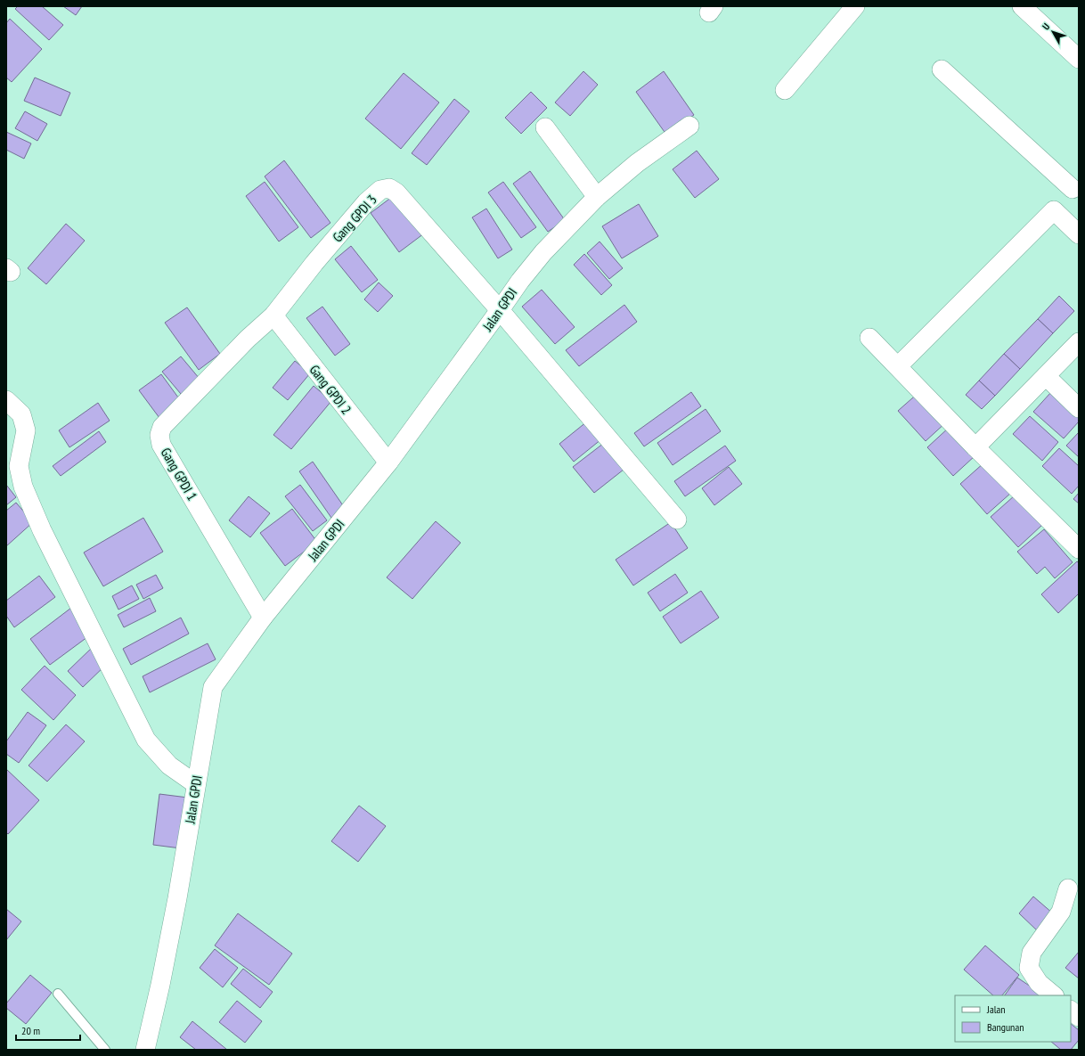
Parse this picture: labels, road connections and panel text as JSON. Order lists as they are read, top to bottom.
{
  "streets": {
    "street": [
      "Gang GPDI 3",
      "Jalan GPDI",
      "Gang GPDI 2",
      "Gang GPDI 1"
    ]
  },
  "crossings": [
    ["Gang GPDI 3", "Jalan GPDI"],
    ["Gang GPDI 3", "Gang GPDI 2"],
    ["Gang GPDI 3", "Gang GPDI 1"],
    ["Jalan GPDI", "Gang GPDI 2"],
    ["Jalan GPDI", "Gang GPDI 1"],
    ["Gang GPDI 2", "Gang GPDI 1"]
  ],
  "legend": ["Jalan", "Bangunan"],
  "scale_bar": "20 m",
  "north": "top left"
}
